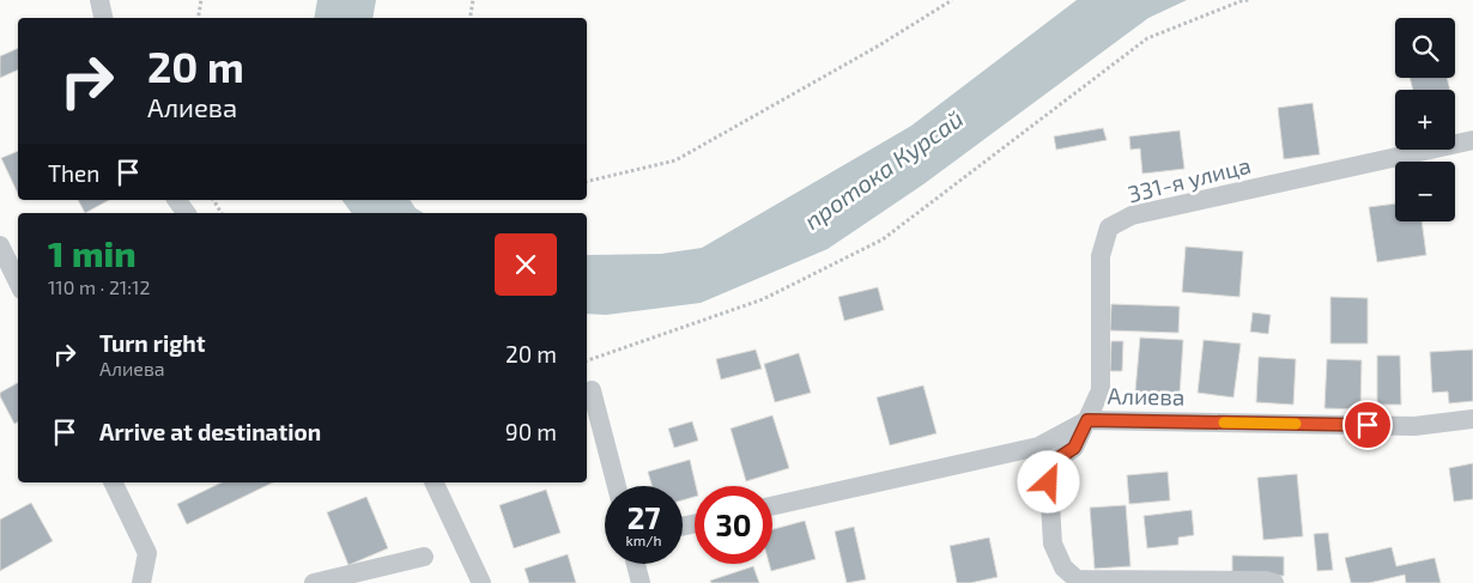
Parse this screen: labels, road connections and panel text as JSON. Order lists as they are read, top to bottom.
{
  "streets": {
    "street": ["331-я улица", "Алиева"]
  },
  "crossings": [
    ["331-я улица", "Алиева"]
  ],
  "water": ["протока Курсай"],
  "page": {
    "map_buttons": ["+", "−"],
    "turn": ["20 m", "Алиева"],
    "then": "Then",
    "heading": ["1 min", "110 m · 21:12"],
    "list": [
      {
        "name": "Turn right",
        "note": "Алиева",
        "value": "20 m"
      },
      {
        "name": "Arrive at destination",
        "value": "90 m"
      }
    ],
    "speed": "27 km/h",
    "limit": "30"
  }
}
